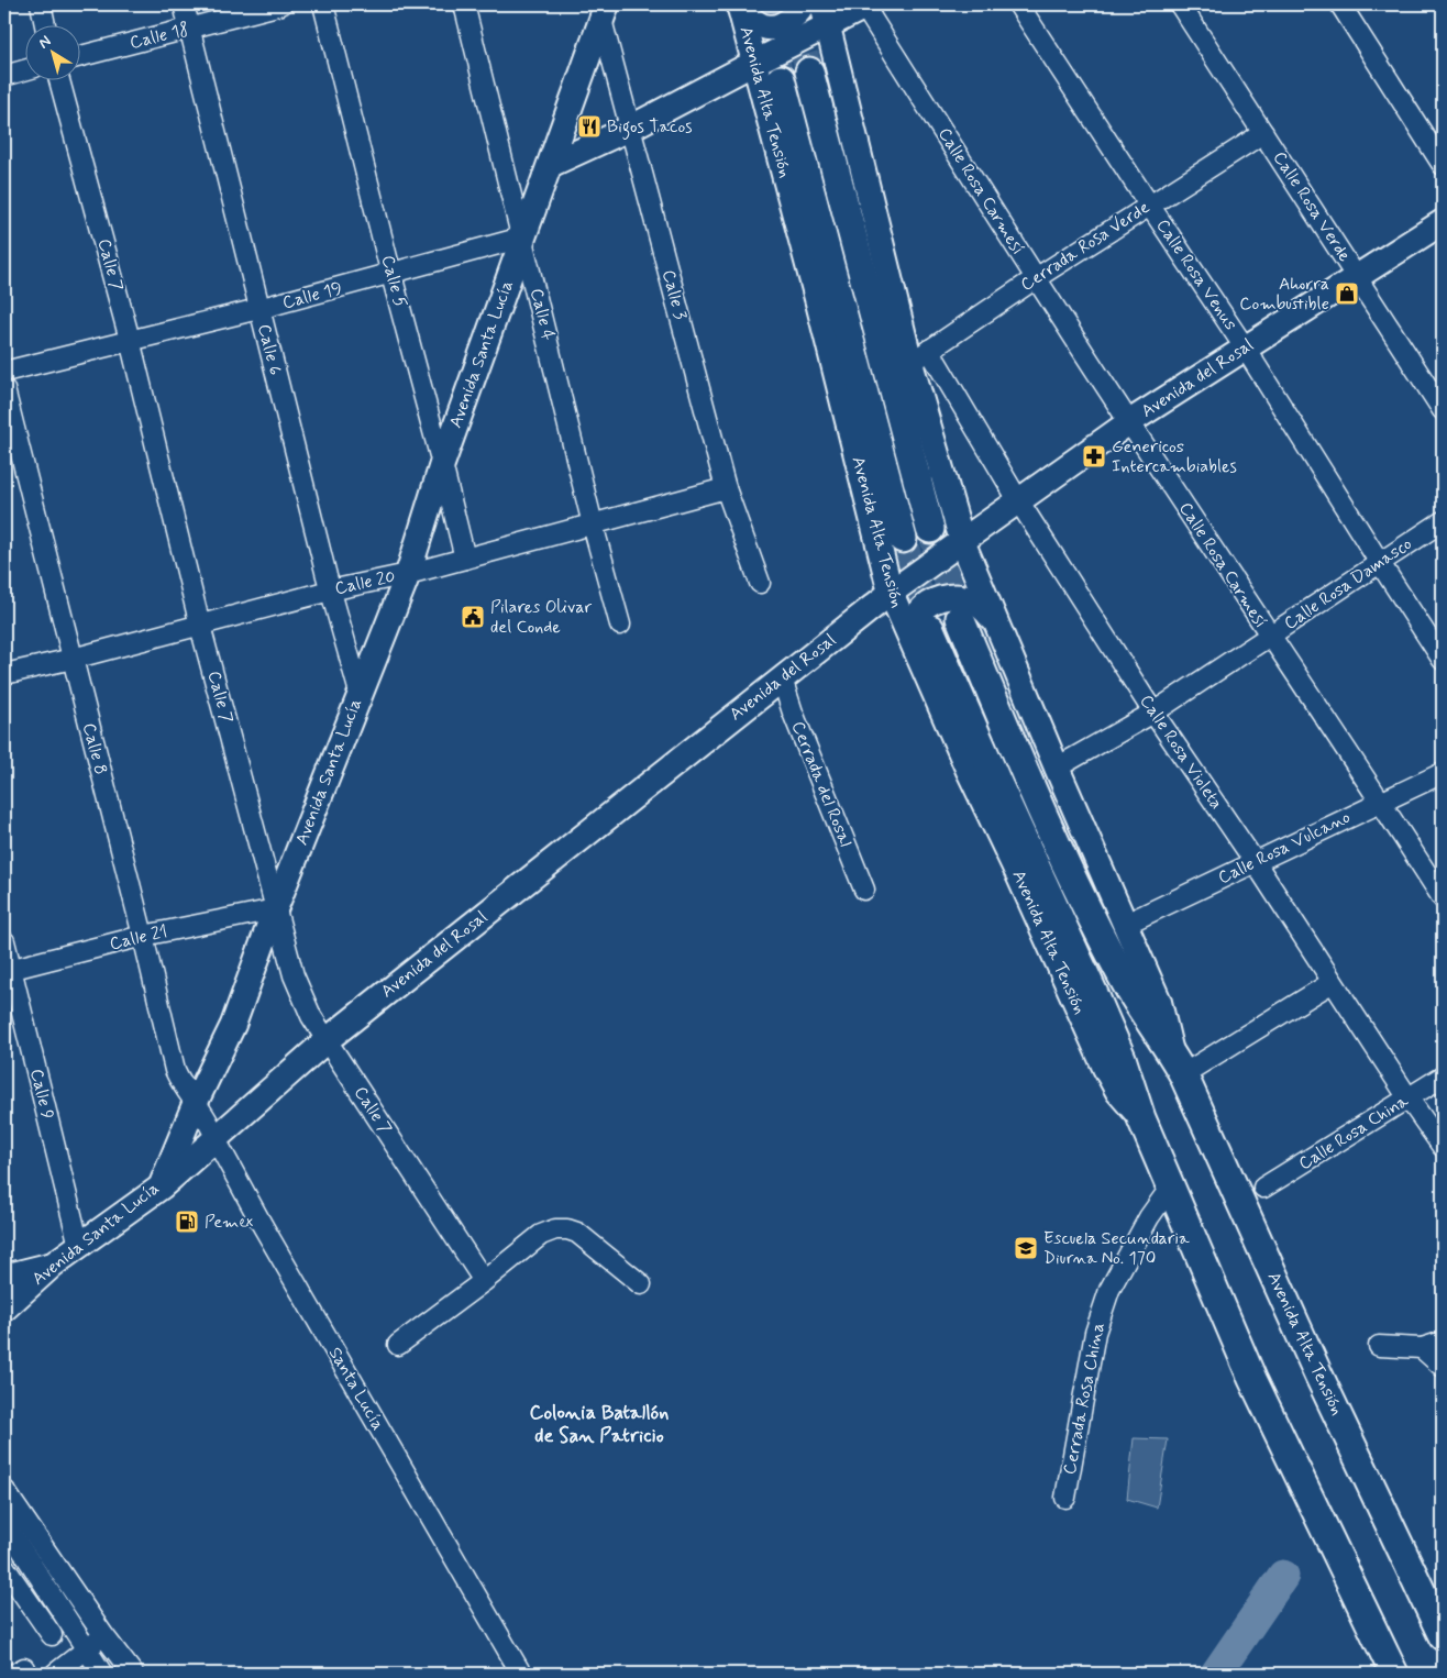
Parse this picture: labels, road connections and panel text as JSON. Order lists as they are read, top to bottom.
{
  "streets": {
    "main road": ["Avenida Alta Tensión"],
    "street": [
      "Calle 18",
      "Calle Rosa Carmesí",
      "Calle Rosa Verde",
      "Cerrada Rosa Verde",
      "Calle 7",
      "Calle Rosa Venus",
      "Calle 5",
      "Calle 3",
      "Calle 19",
      "Calle 4",
      "Calle 6",
      "Avenida Santa Lucía",
      "Avenida del Rosal",
      "Calle 20",
      "Calle Rosa Damasco",
      "Calle 8",
      "Calle Rosa Violeta",
      "Cerrada del Rosal",
      "Calle Rosa Vulcano",
      "Calle 21",
      "Calle 9",
      "Calle Rosa China",
      "Santa Lucía",
      "Cerrada Rosa China"
    ]
  },
  "crossings": [
    ["Calle 18", "Calle 6"],
    ["Avenida Alta Tensión", "Cerrada Rosa Verde"],
    ["Avenida Alta Tensión", "Avenida del Rosal"],
    ["Avenida Alta Tensión", "Calle Rosa Damasco"],
    ["Avenida Alta Tensión", "Calle Rosa Violeta"],
    ["Avenida Alta Tensión", "Calle Rosa Vulcano"],
    ["Avenida Alta Tensión", "Cerrada Rosa China"],
    ["Calle Rosa Carmesí", "Cerrada Rosa Verde"],
    ["Calle Rosa Carmesí", "Avenida del Rosal"],
    ["Calle Rosa Carmesí", "Calle Rosa Damasco"],
    ["Calle Rosa Carmesí", "Calle Rosa Vulcano"],
    ["Calle Rosa Verde", "Cerrada Rosa Verde"],
    ["Calle Rosa Verde", "Avenida del Rosal"],
    ["Cerrada Rosa Verde", "Calle Rosa Venus"],
    ["Cerrada Rosa Verde", "Calle Rosa Violeta"],
    ["Calle 7", "Calle 19"],
    ["Calle 7", "Avenida Santa Lucía"],
    ["Calle 7", "Avenida del Rosal"],
    ["Calle 7", "Calle 20"],
    ["Calle 7", "Calle 21"],
    ["Calle Rosa Venus", "Avenida del Rosal"],
    ["Calle Rosa Venus", "Calle Rosa Damasco"],
    ["Calle 5", "Calle 19"],
    ["Calle 5", "Avenida Santa Lucía"],
    ["Calle 5", "Calle 20"],
    ["Calle 3", "Avenida Santa Lucía"],
    ["Calle 3", "Calle 20"],
    ["Calle 19", "Calle 4"],
    ["Calle 19", "Calle 6"],
    ["Calle 19", "Avenida Santa Lucía"],
    ["Calle 4", "Avenida Santa Lucía"],
    ["Calle 4", "Calle 20"],
    ["Calle 6", "Avenida Santa Lucía"],
    ["Calle 6", "Calle 20"],
    ["Avenida Santa Lucía", "Avenida del Rosal"],
    ["Avenida Santa Lucía", "Calle 20"],
    ["Avenida Santa Lucía", "Calle 8"],
    ["Avenida Santa Lucía", "Calle 21"],
    ["Avenida Santa Lucía", "Calle 9"],
    ["Avenida Santa Lucía", "Santa Lucía"],
    ["Avenida del Rosal", "Calle Rosa Violeta"],
    ["Avenida del Rosal", "Cerrada del Rosal"],
    ["Avenida del Rosal", "Santa Lucía"],
    ["Calle 20", "Calle 8"],
    ["Calle Rosa Damasco", "Calle Rosa Violeta"],
    ["Calle 8", "Calle 21"],
    ["Calle 8", "Santa Lucía"],
    ["Calle Rosa Violeta", "Calle Rosa Vulcano"],
    ["Calle Rosa Violeta", "Calle Rosa China"],
    ["Calle 21", "Calle 9"]
  ],
  "districts": ["Colonia Batallón de San Patricio"],
  "places": {
    "restaurant": ["Bigos Tacos"],
    "shop": ["Ahorra Combustible"],
    "pharmacy": ["Genericos Intercambiables"],
    "public building": ["Pilares Olivar del Conde"],
    "fuel station": ["Pemex"],
    "school or university": ["Escuela Secundaria Diurna No. 170"]
  },
  "north": "top left"
}
